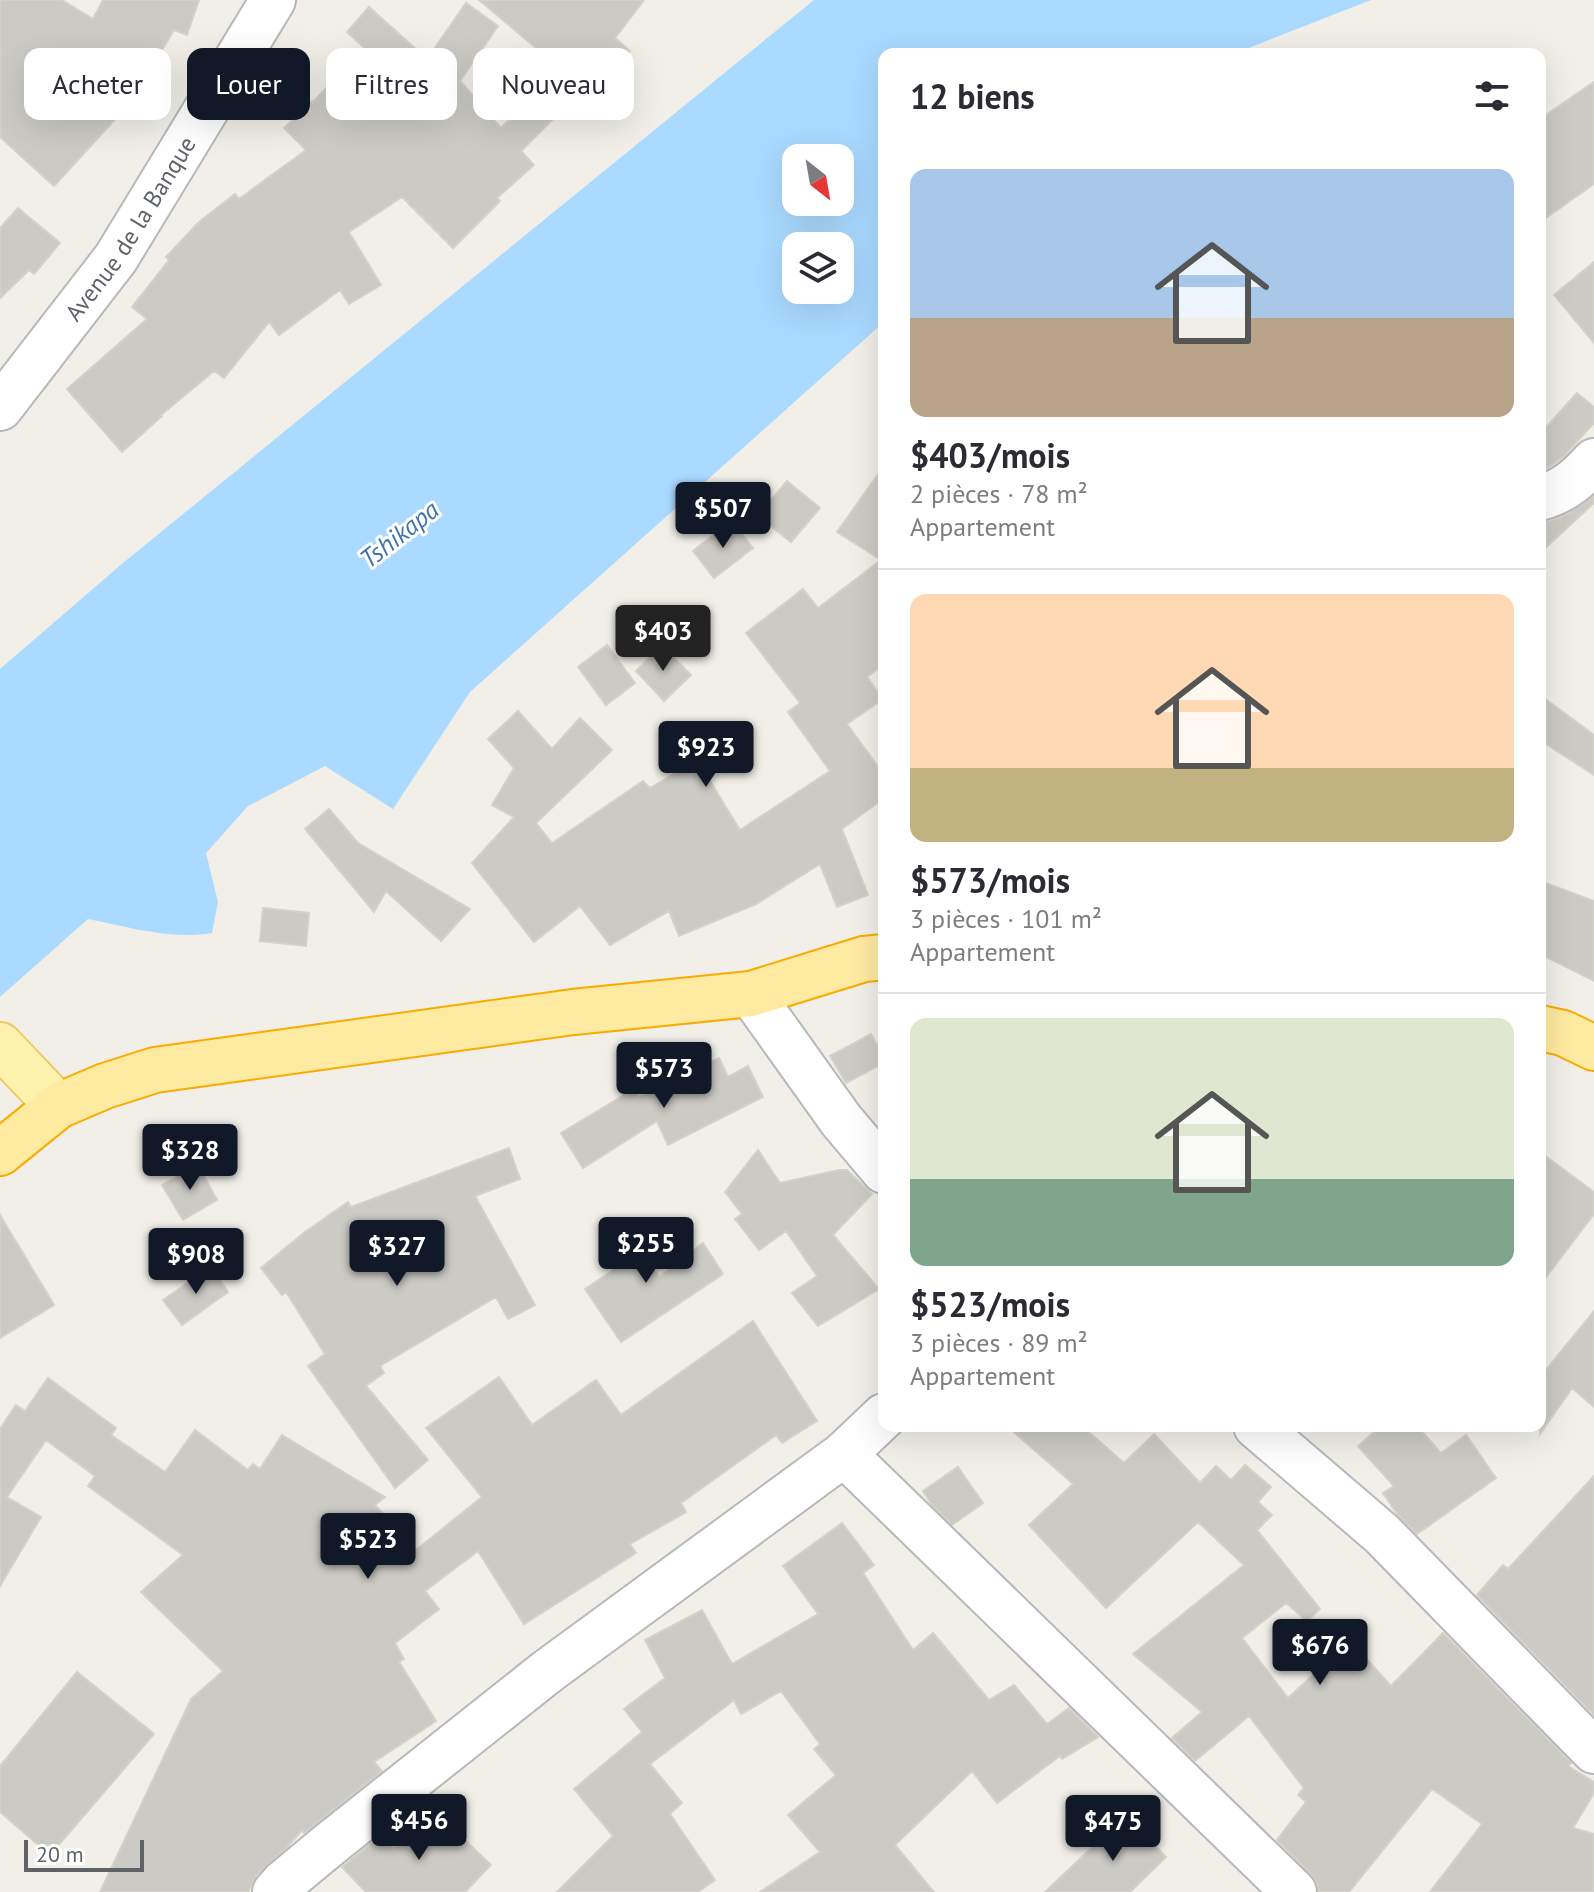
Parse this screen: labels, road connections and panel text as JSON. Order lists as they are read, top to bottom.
{
  "streets": {
    "street": ["Avenue de la Banque"]
  },
  "water": ["Tshikapa"],
  "scale_bar": "20 m",
  "north": "bottom right",
  "page": {
    "chip": [
      "Acheter",
      "Louer",
      "Filtres",
      "Nouveau"
    ],
    "heading": "12 biens",
    "list": [
      {
        "name": "$403/mois",
        "note": "2 pièces · 78 m² · Appartement"
      },
      {
        "name": "$573/mois",
        "note": "3 pièces · 101 m² · Appartement"
      },
      {
        "name": "$523/mois",
        "note": "3 pièces · 89 m² · Appartement"
      }
    ],
    "price": [
      "$507",
      "$403",
      "$923",
      "$573",
      "$328",
      "$255",
      "$327",
      "$908",
      "$523",
      "$676",
      "$456",
      "$475"
    ],
    "scale": "20 m"
  }
}
